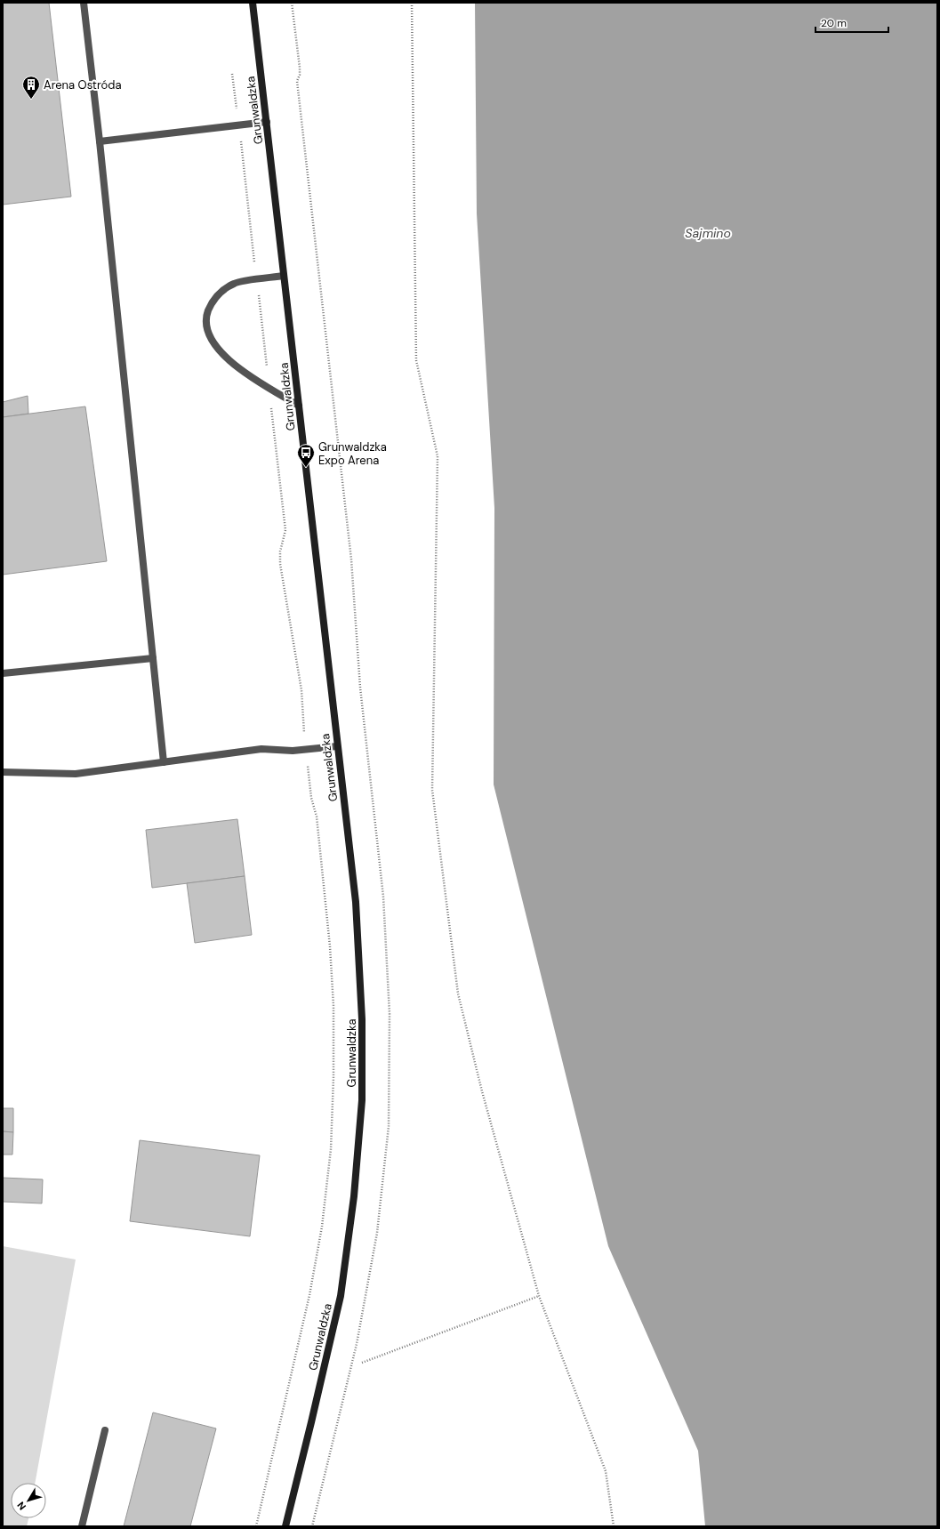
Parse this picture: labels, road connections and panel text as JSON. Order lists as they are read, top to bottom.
{
  "streets": {
    "main road": ["Grunwaldzka"]
  },
  "water": ["Sajmino"],
  "places": {
    "building": ["Arena Ostróda"],
    "bus stop": ["Grunwaldzka Expo Arena"]
  },
  "scale_bar": "20 m",
  "north": "bottom left"
}
